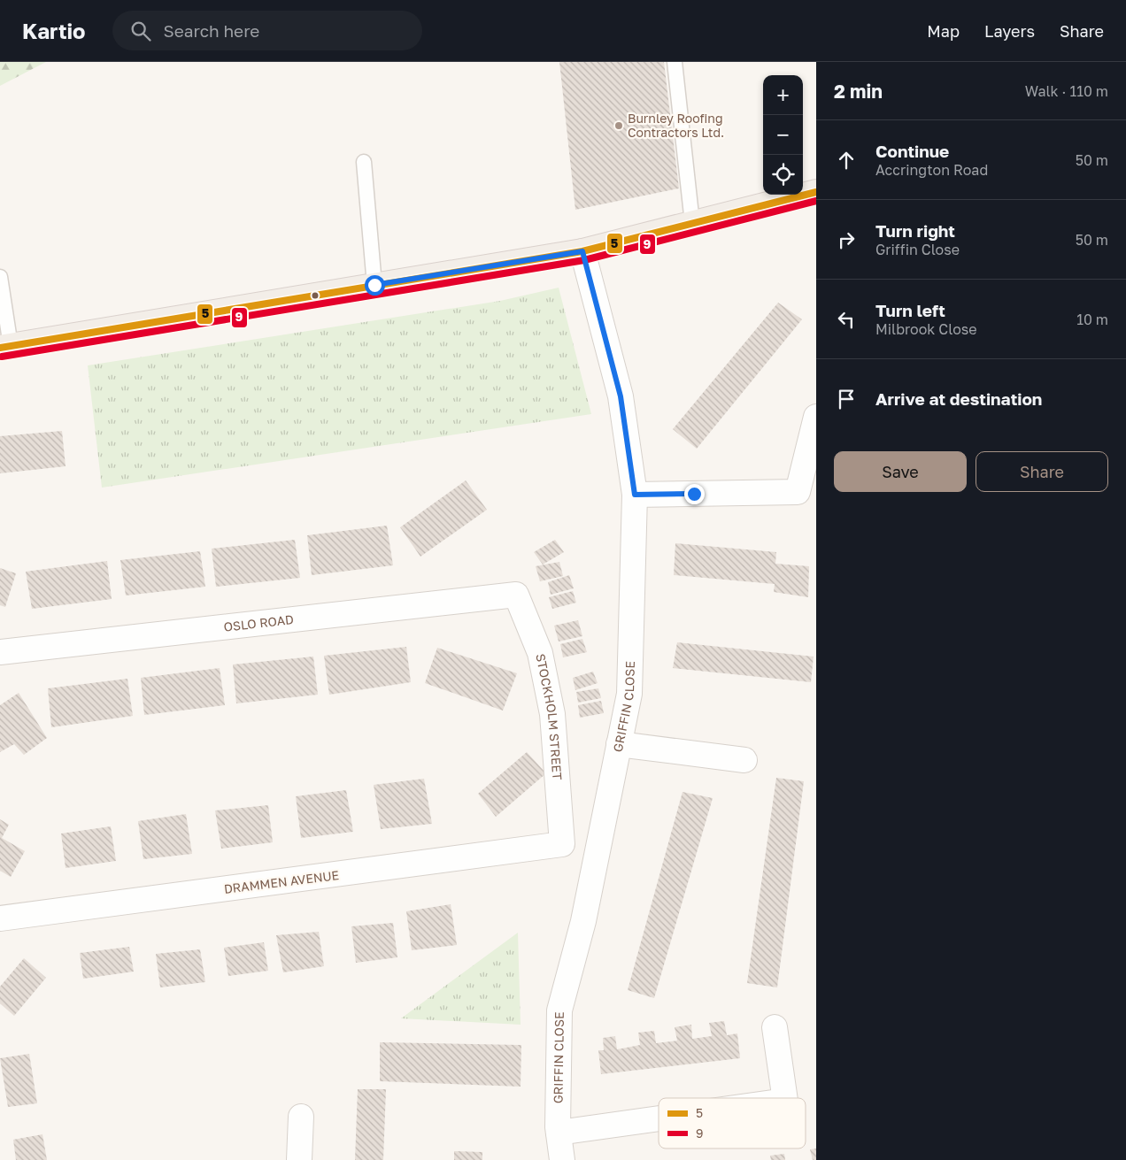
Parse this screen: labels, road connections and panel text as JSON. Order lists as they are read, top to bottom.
{
  "streets": {
    "street": [
      "OSLO ROAD",
      "GRIFFIN CLOSE",
      "STOCKHOLM STREET",
      "DRAMMEN AVENUE"
    ]
  },
  "crossings": [
    ["OSLO ROAD", "STOCKHOLM STREET"],
    ["STOCKHOLM STREET", "DRAMMEN AVENUE"]
  ],
  "places": ["Burnley Roofing Contractors Ltd."],
  "lines": ["transit line 5", "transit line 9"],
  "legend": ["5", "9"],
  "page": {
    "header": "Kartio",
    "search": "Search here",
    "nav": ["Map", "Layers", "Share"],
    "heading": ["2 min", "Walk · 110 m"],
    "map_buttons": ["+", "−"],
    "list": [
      ["Continue", "Accrington Road", "50 m"],
      ["Turn right", "Griffin Close", "50 m"],
      ["Turn left", "Milbrook Close", "10 m"],
      "Arrive at destination"
    ],
    "buttons": ["Save", "Share"]
  }
}
